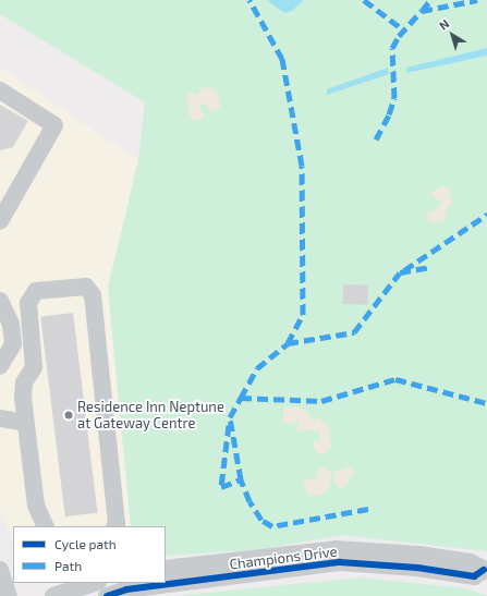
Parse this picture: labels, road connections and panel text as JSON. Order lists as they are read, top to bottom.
{
  "streets": {
    "street": ["Champions Drive"]
  },
  "places": ["Residence Inn Neptune at Gateway Centre"],
  "legend": ["Cycle path", "Path"],
  "north": "top left"
}
